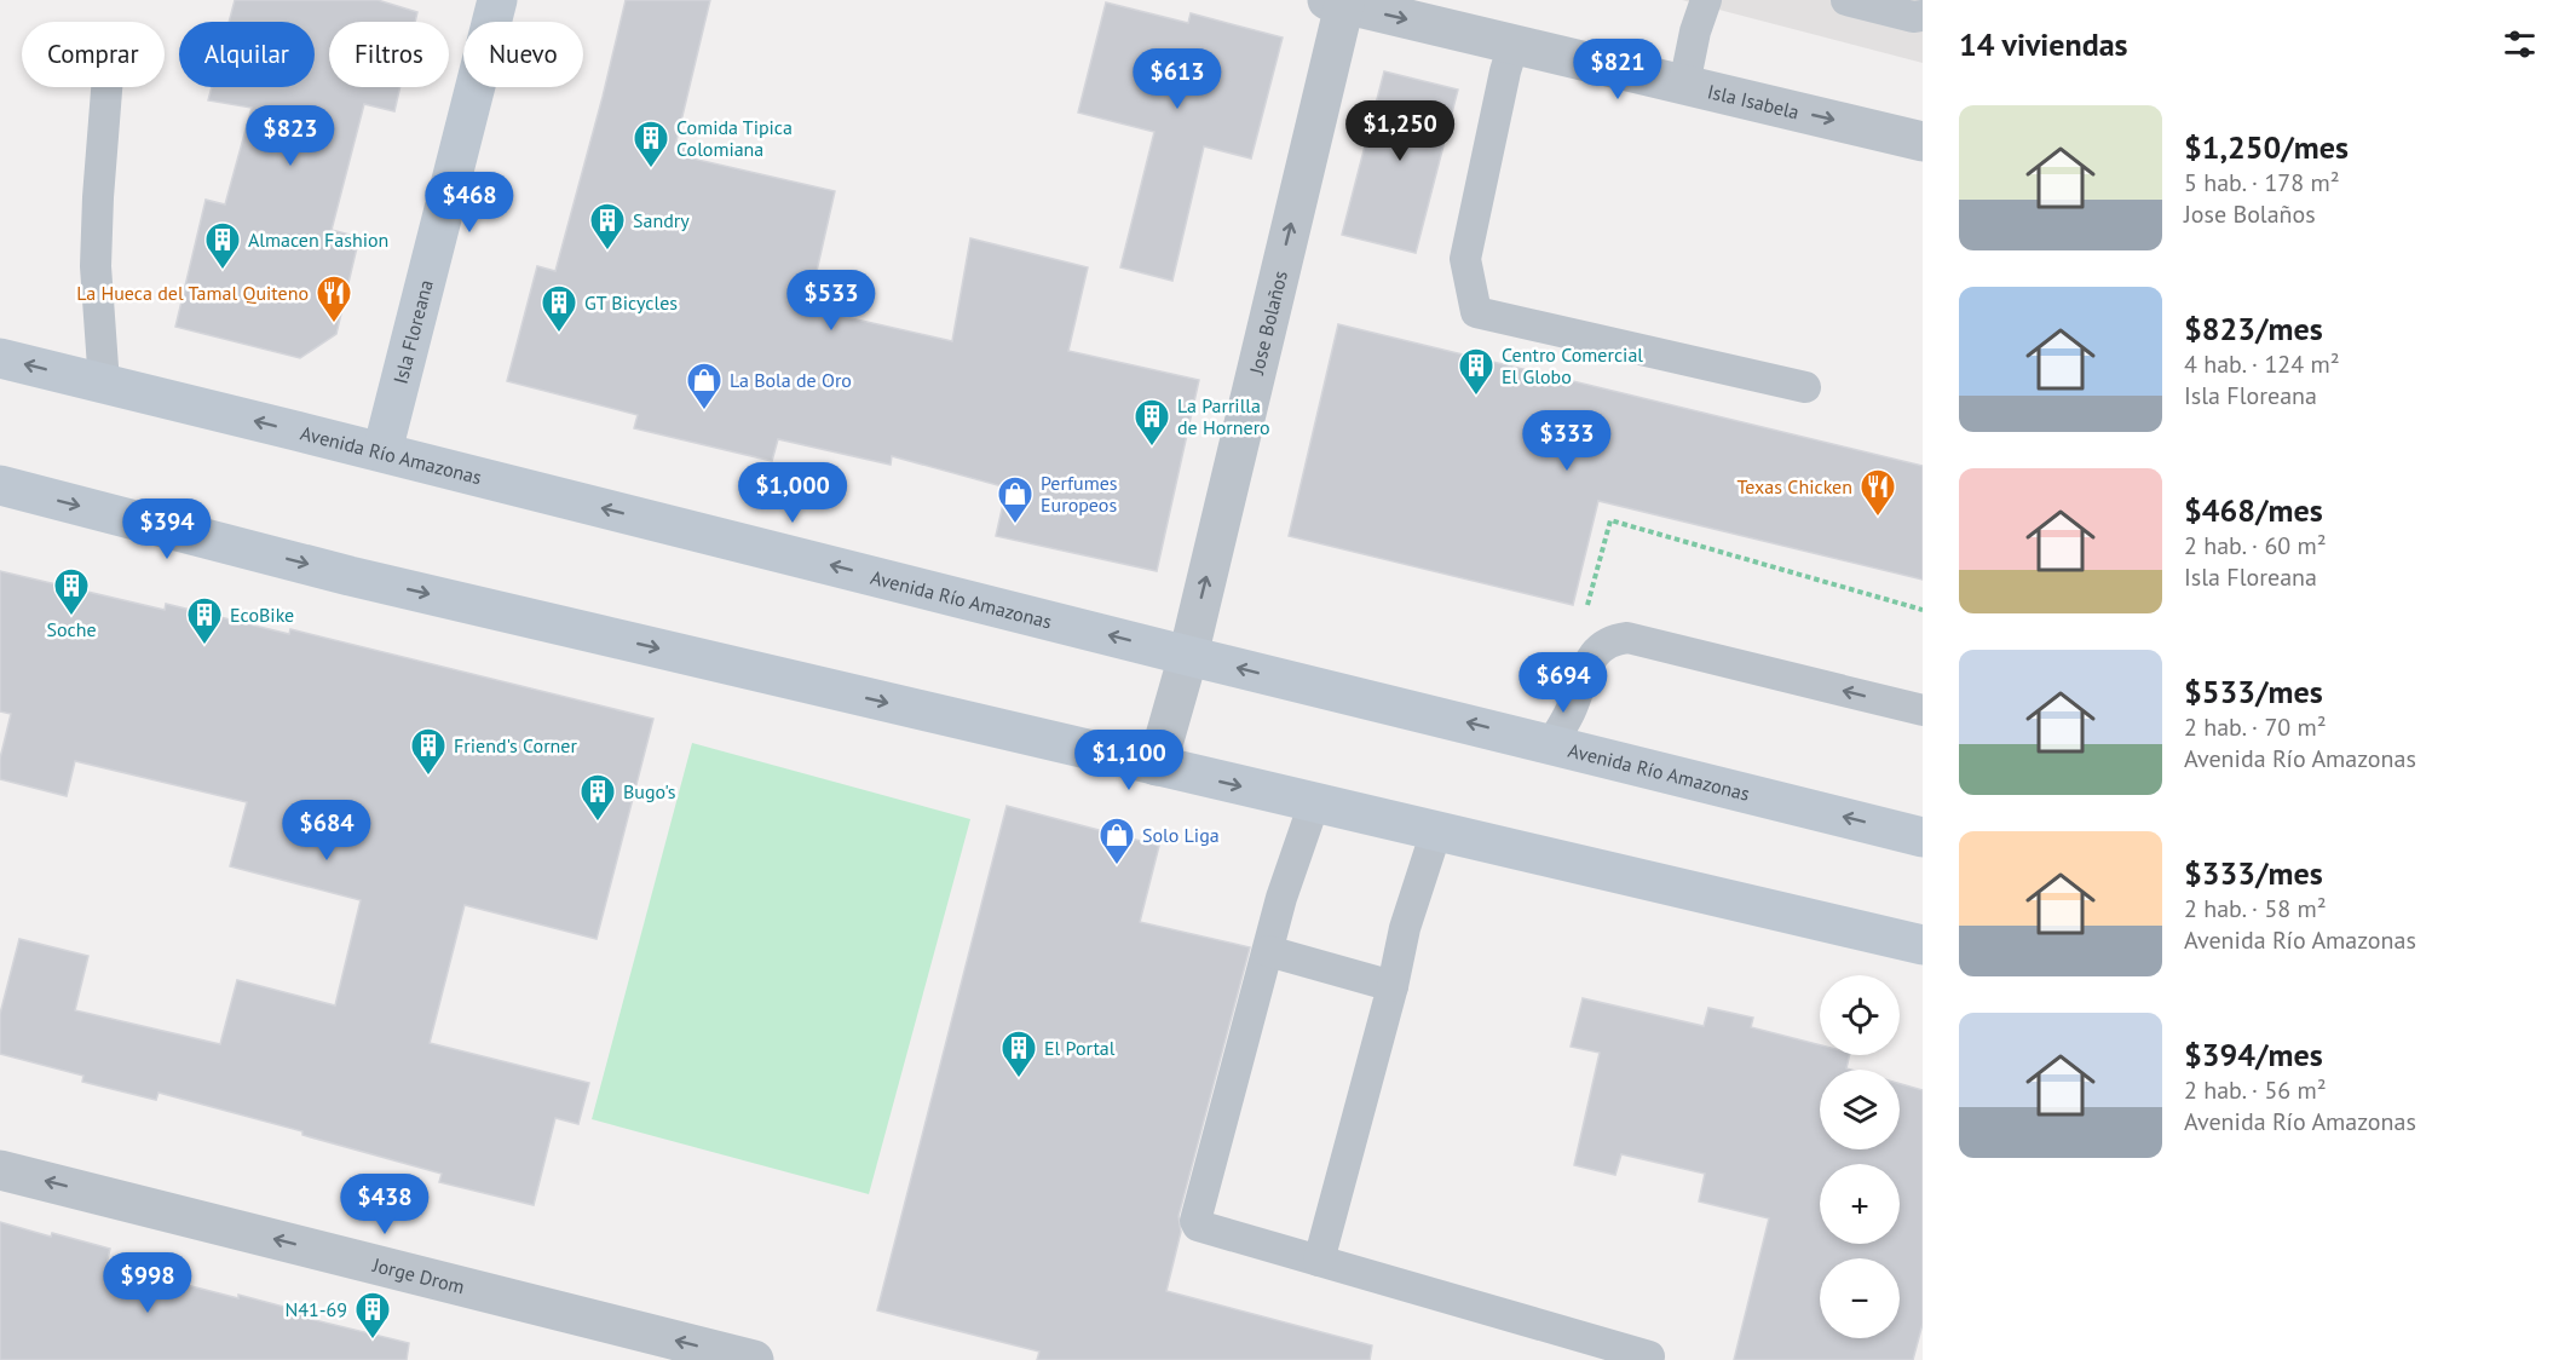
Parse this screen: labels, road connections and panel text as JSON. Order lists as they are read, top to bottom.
{
  "streets": {
    "main road": ["Isla Floreana", "Avenida Río Amazonas"],
    "street": ["Isla Isabela", "Jose Bolaños", "Jorge Drom"]
  },
  "crossings": [
    ["Isla Isabela", "Jose Bolaños"],
    ["Jose Bolaños", "Avenida Río Amazonas"],
    ["Isla Floreana", "Avenida Río Amazonas"]
  ],
  "one_way": ["Isla Isabela", "Jose Bolaños", "Jorge Drom"],
  "places": {
    "building": [
      "Comida Tipica Colomiana",
      "Sandry",
      "Almacen Fashion",
      "GT Bicycles",
      "Centro Comercial El Globo",
      "La Parrilla de Hornero",
      "Soche",
      "EcoBike",
      "Friend's Corner",
      "Bugo's",
      "El Portal",
      "N41-69"
    ],
    "restaurant": ["La Hueca del Tamal Quiteno", "Texas Chicken"],
    "shop": ["La Bola de Oro", "Perfumes Europeos", "Solo Liga"]
  },
  "page": {
    "heading": "14 viviendas",
    "chip": [
      "Comprar",
      "Alquilar",
      "Filtros",
      "Nuevo"
    ],
    "price": [
      "$821",
      "$613",
      "$1,250",
      "$823",
      "$468",
      "$533",
      "$333",
      "$1,000",
      "$394",
      "$694",
      "$1,100",
      "$684",
      "$438",
      "$998"
    ],
    "list": [
      {
        "name": "$1,250/mes",
        "note": "5 hab. · 178 m² · Jose Bolaños"
      },
      {
        "name": "$823/mes",
        "note": "4 hab. · 124 m² · Isla Floreana"
      },
      {
        "name": "$468/mes",
        "note": "2 hab. · 60 m² · Isla Floreana"
      },
      {
        "name": "$533/mes",
        "note": "2 hab. · 70 m² · Avenida Río Amazonas"
      },
      {
        "name": "$333/mes",
        "note": "2 hab. · 58 m² · Avenida Río Amazonas"
      },
      {
        "name": "$394/mes",
        "note": "2 hab. · 56 m² · Avenida Río Amazonas"
      }
    ],
    "map_buttons": ["+", "−"]
  }
}
